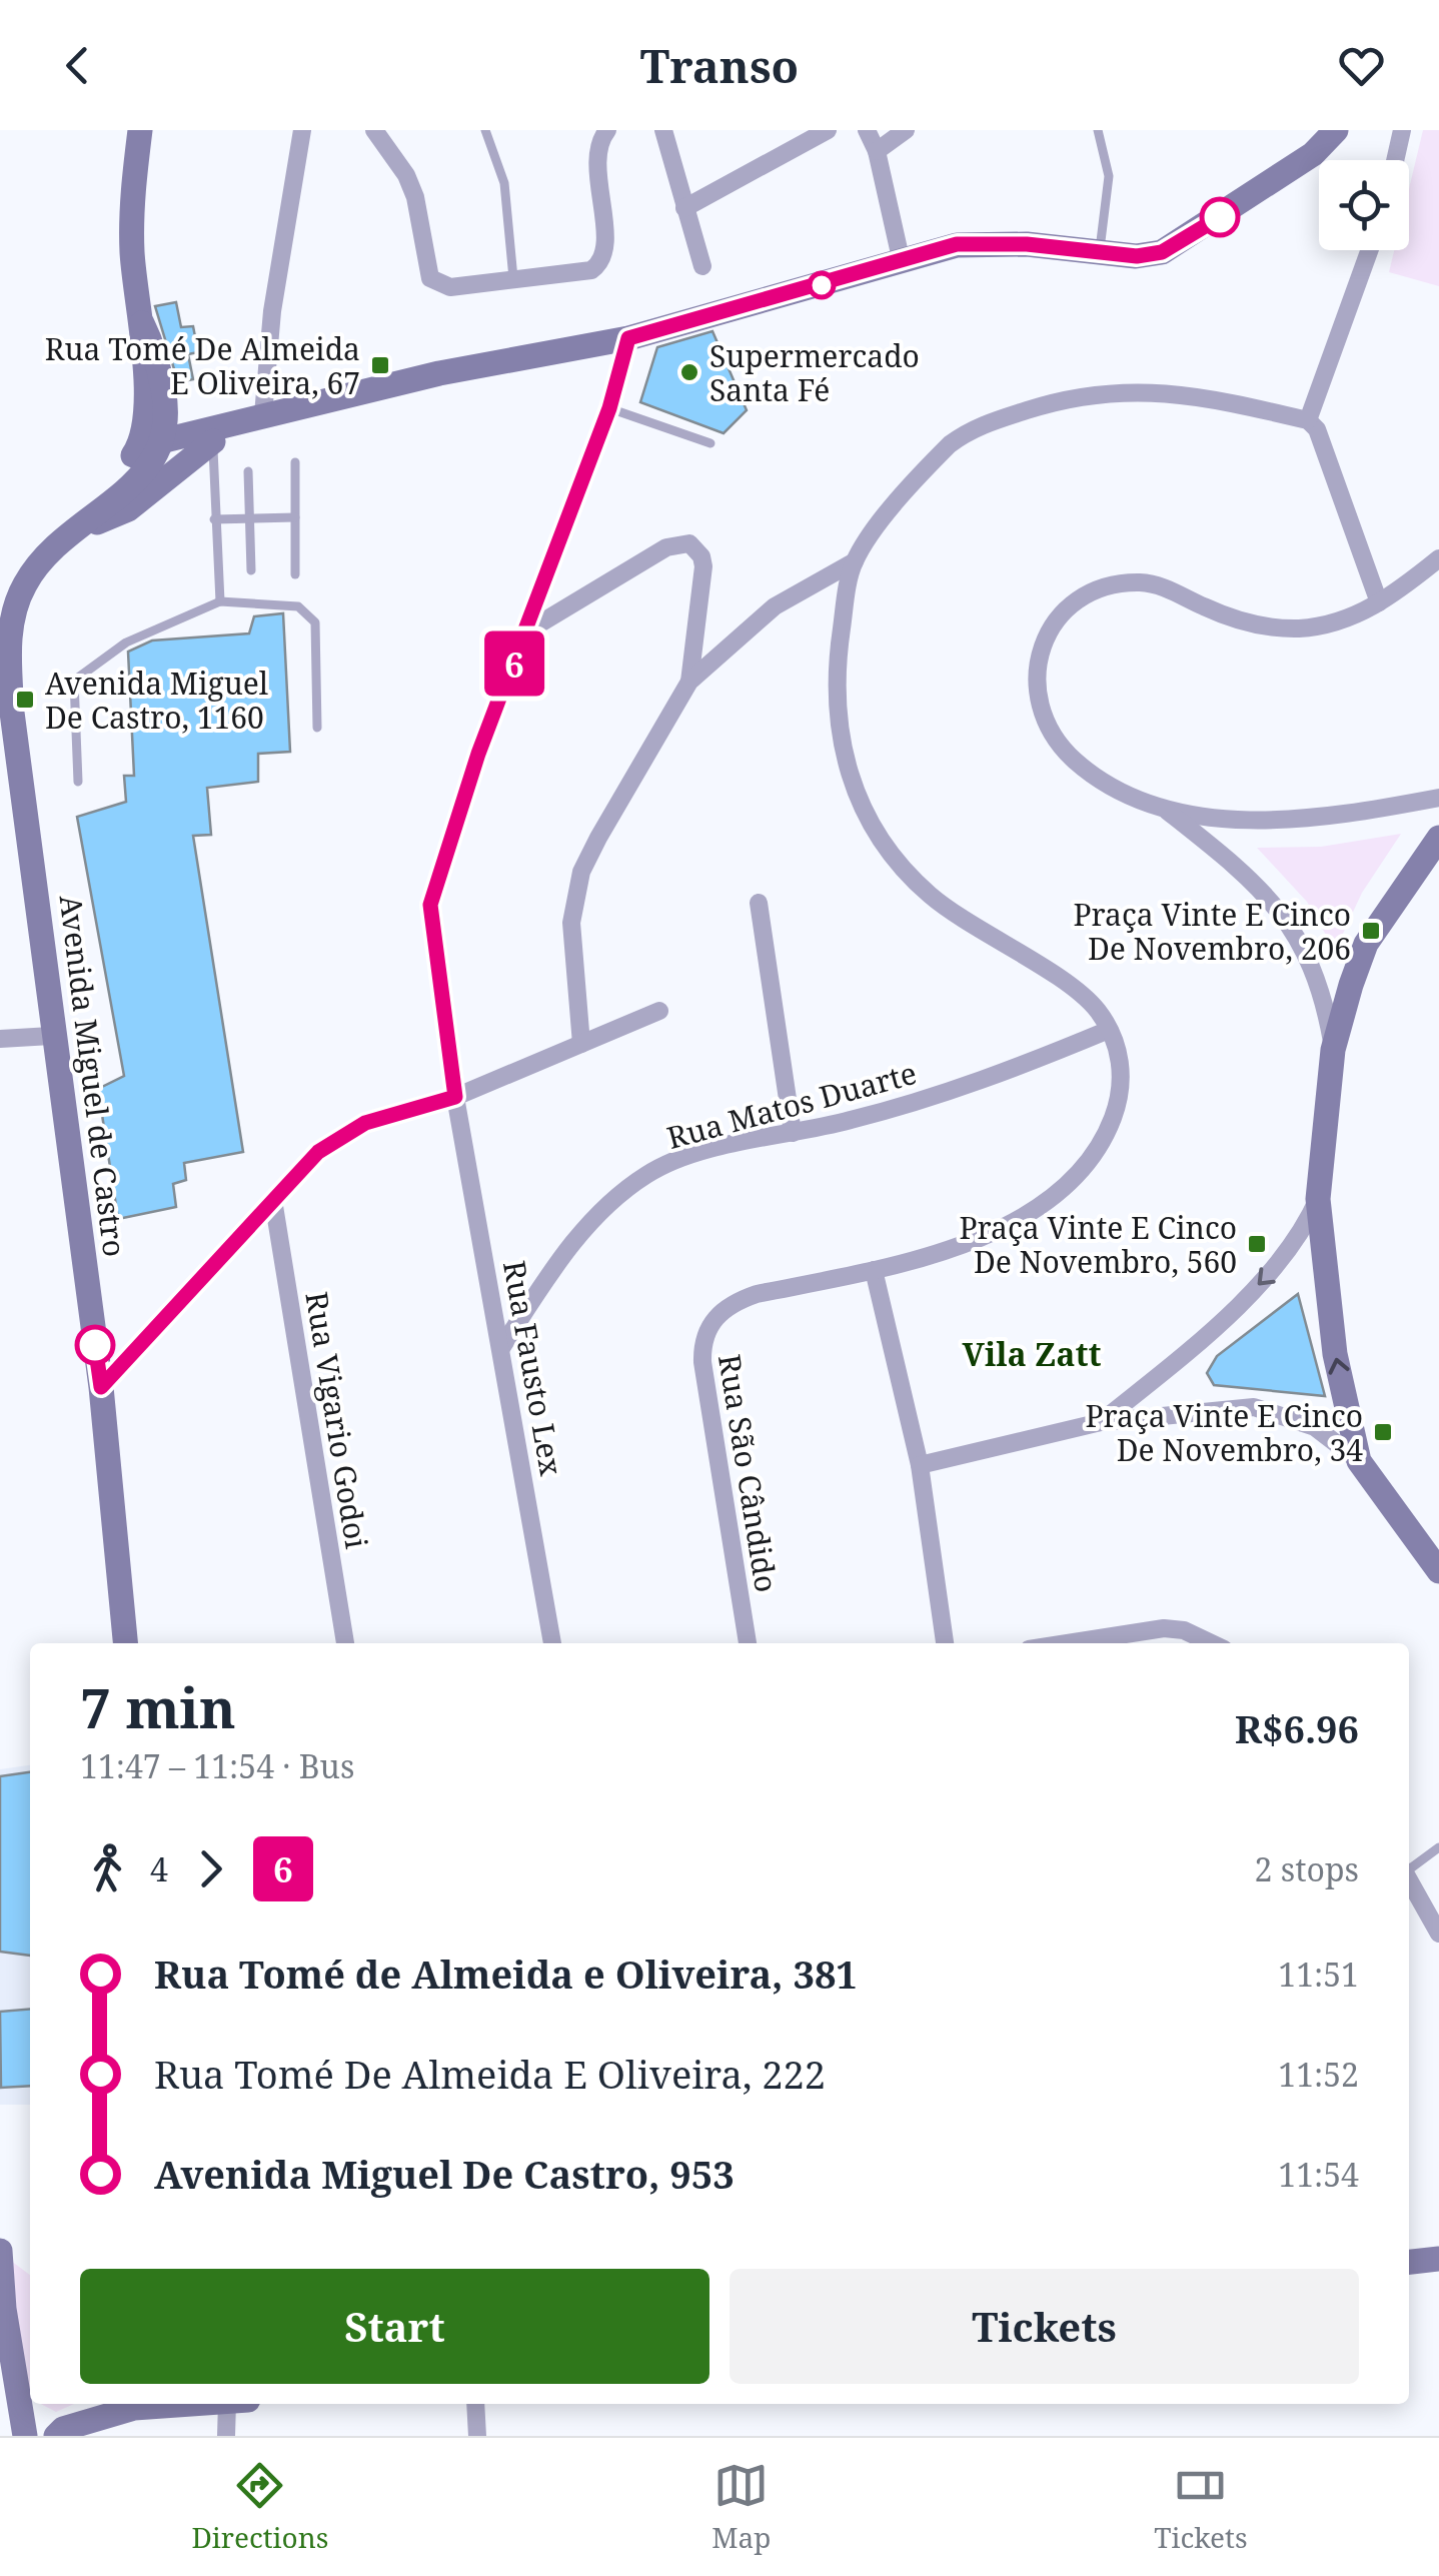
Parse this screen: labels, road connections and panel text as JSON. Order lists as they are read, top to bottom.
{
  "streets": {
    "street": [
      "Avenida Miguel de Castro",
      "Rua Matos Duarte",
      "Rua Fausto Lex",
      "Rua Vigario Godoi",
      "Rua São Cândido"
    ]
  },
  "crossings": [
    ["Rua Matos Duarte", "Rua Fausto Lex"],
    ["Rua Matos Duarte", "Rua São Cândido"]
  ],
  "districts": ["Vila Zatt"],
  "places": {
    "transit": [
      "Rua Tomé De Almeida E Oliveira, 67",
      "Avenida Miguel De Castro, 1160",
      "Praça Vinte E Cinco De Novembro, 206",
      "Praça Vinte E Cinco De Novembro, 560",
      "Praça Vinte E Cinco De Novembro, 34"
    ],
    "other": ["Supermercado Santa Fé"]
  },
  "lines": ["bus line 6"],
  "page": {
    "header": "Transo",
    "on_map": "6",
    "heading": ["7 min", "11:47 – 11:54 · Bus", "R$6.96"],
    "legs": ["4", "6", "2 stops"],
    "list": [
      {
        "name": "Rua Tomé de Almeida e Oliveira, 381",
        "value": "11:51"
      },
      {
        "name": "Rua Tomé De Almeida E Oliveira, 222",
        "value": "11:52"
      },
      {
        "name": "Avenida Miguel De Castro, 953",
        "value": "11:54"
      }
    ],
    "buttons": ["Start", "Tickets"],
    "tabs": ["Directions", "Map", "Tickets"]
  }
}
